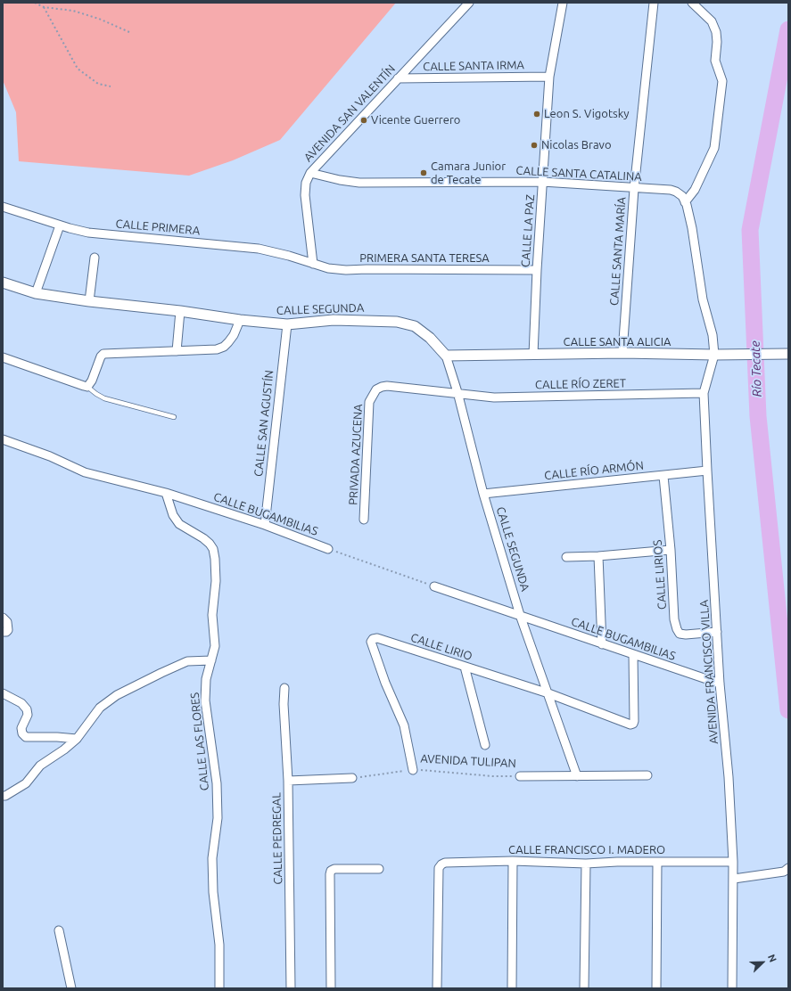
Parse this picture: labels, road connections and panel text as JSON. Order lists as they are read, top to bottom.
{
  "streets": {
    "street": [
      "CALLE SANTA IRMA",
      "AVENIDA SAN VALENTÍN",
      "CALLE SANTA CATALINA",
      "CALLE PRIMERA",
      "CALLE LA PAZ",
      "CALLE SANTA MARÍA",
      "PRIMERA SANTA TERESA",
      "CALLE SEGUNDA",
      "CALLE SANTA ALICIA",
      "CALLE RÍO ZERET",
      "CALLE SAN AGUSTÍN",
      "PRIVADA AZUCENA",
      "CALLE RÍO ARMÓN",
      "CALLE BUGAMBILIAS",
      "CALLE LIRIOS",
      "CALLE LIRIO",
      "AVENIDA FRANCISCO VILLA",
      "CALLE LAS FLORES",
      "AVENIDA TULIPAN",
      "CALLE PEDREGAL",
      "CALLE FRANCISCO I. MADERO"
    ]
  },
  "crossings": [
    ["CALLE SANTA IRMA", "AVENIDA SAN VALENTÍN"],
    ["CALLE SANTA IRMA", "CALLE LA PAZ"],
    ["AVENIDA SAN VALENTÍN", "CALLE SANTA CATALINA"],
    ["AVENIDA SAN VALENTÍN", "CALLE PRIMERA"],
    ["AVENIDA SAN VALENTÍN", "PRIMERA SANTA TERESA"],
    ["CALLE SANTA CATALINA", "CALLE LA PAZ"],
    ["CALLE SANTA CATALINA", "CALLE SANTA MARÍA"],
    ["CALLE PRIMERA", "PRIMERA SANTA TERESA"],
    ["CALLE LA PAZ", "PRIMERA SANTA TERESA"],
    ["CALLE LA PAZ", "CALLE SANTA ALICIA"],
    ["CALLE SANTA MARÍA", "CALLE SANTA ALICIA"],
    ["CALLE SEGUNDA", "CALLE SANTA ALICIA"],
    ["CALLE SEGUNDA", "CALLE RÍO ZERET"],
    ["CALLE SEGUNDA", "CALLE SAN AGUSTÍN"],
    ["CALLE SEGUNDA", "PRIVADA AZUCENA"],
    ["CALLE SEGUNDA", "CALLE RÍO ARMÓN"],
    ["CALLE SEGUNDA", "CALLE BUGAMBILIAS"],
    ["CALLE SANTA ALICIA", "AVENIDA FRANCISCO VILLA"],
    ["CALLE RÍO ZERET", "PRIVADA AZUCENA"],
    ["CALLE RÍO ZERET", "AVENIDA FRANCISCO VILLA"],
    ["CALLE SAN AGUSTÍN", "CALLE BUGAMBILIAS"],
    ["CALLE RÍO ARMÓN", "CALLE LIRIOS"],
    ["CALLE RÍO ARMÓN", "AVENIDA FRANCISCO VILLA"],
    ["CALLE BUGAMBILIAS", "CALLE LIRIO"],
    ["CALLE BUGAMBILIAS", "AVENIDA FRANCISCO VILLA"],
    ["CALLE BUGAMBILIAS", "CALLE LAS FLORES"],
    ["CALLE LIRIOS", "AVENIDA FRANCISCO VILLA"],
    ["CALLE LIRIO", "AVENIDA TULIPAN"],
    ["AVENIDA FRANCISCO VILLA", "CALLE FRANCISCO I. MADERO"]
  ],
  "water": ["Río Tecate"],
  "places": [
    "Leon S. Vigotsky",
    "Vicente Guerrero",
    "Nicolas Bravo",
    "Camara Junior de Tecate"
  ],
  "north": "top right"
}
